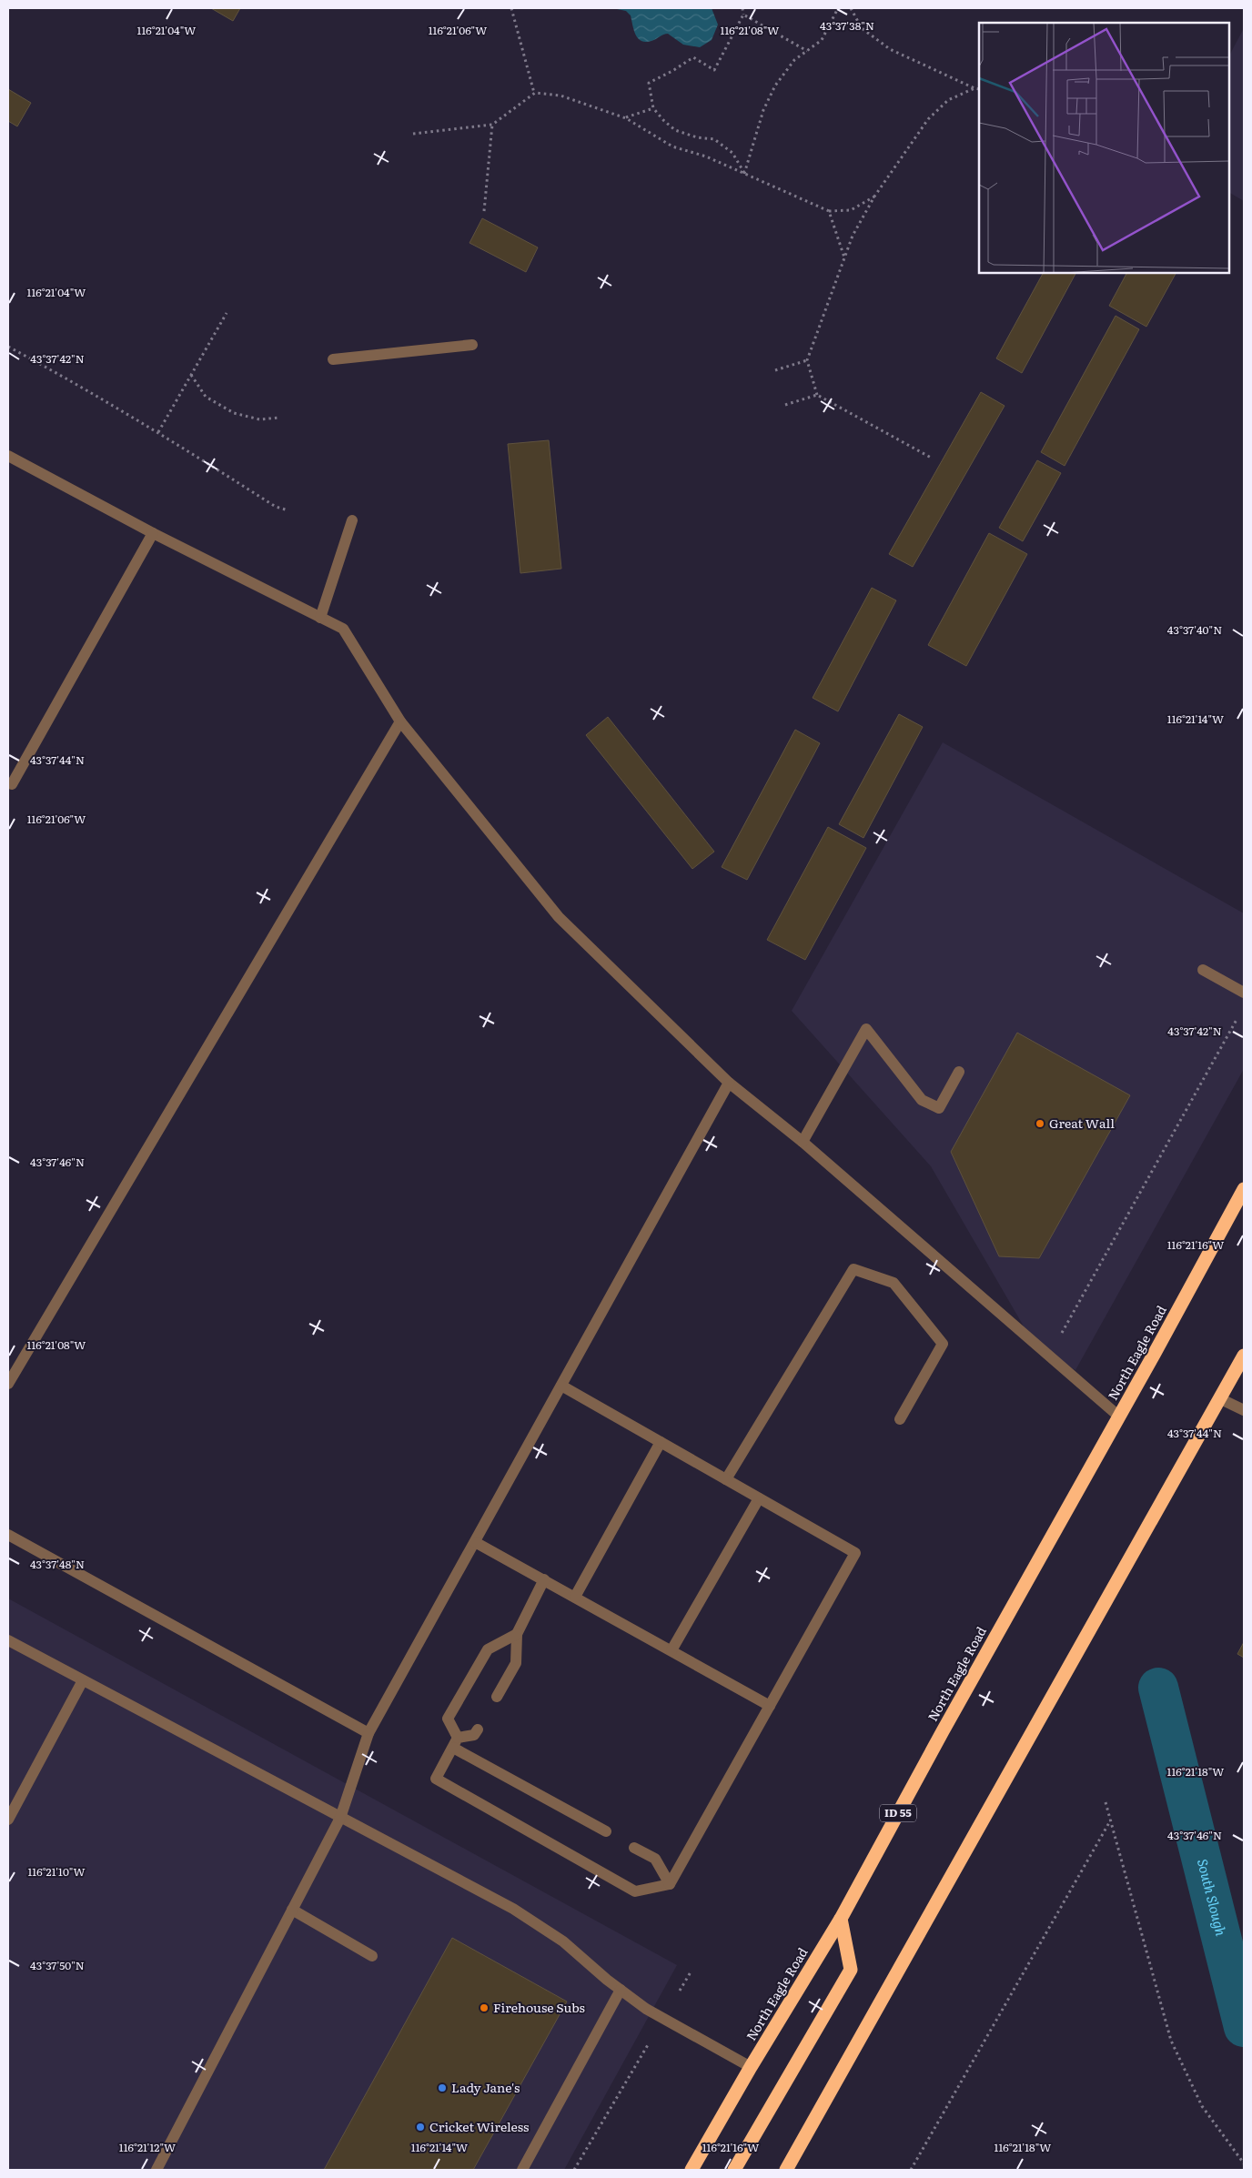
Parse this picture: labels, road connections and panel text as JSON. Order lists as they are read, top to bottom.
{
  "streets": {
    "highway": ["North Eagle Road", "ID 55"]
  },
  "water": ["South Slough"],
  "places": [
    "Great Wall",
    "Firehouse Subs",
    "Lady Jane's",
    "Cricket Wireless"
  ],
  "coordinates": [
    "43°37'38\"N",
    "116°21'04\"W",
    "116°21'06\"W",
    "116°21'08\"W",
    "43°37'42\"N",
    "43°37'40\"N",
    "116°21'14\"W",
    "43°37'44\"N",
    "43°37'46\"N",
    "116°21'16\"W",
    "43°37'48\"N",
    "116°21'18\"W",
    "116°21'10\"W",
    "43°37'50\"N",
    "116°21'12\"W"
  ]
}
